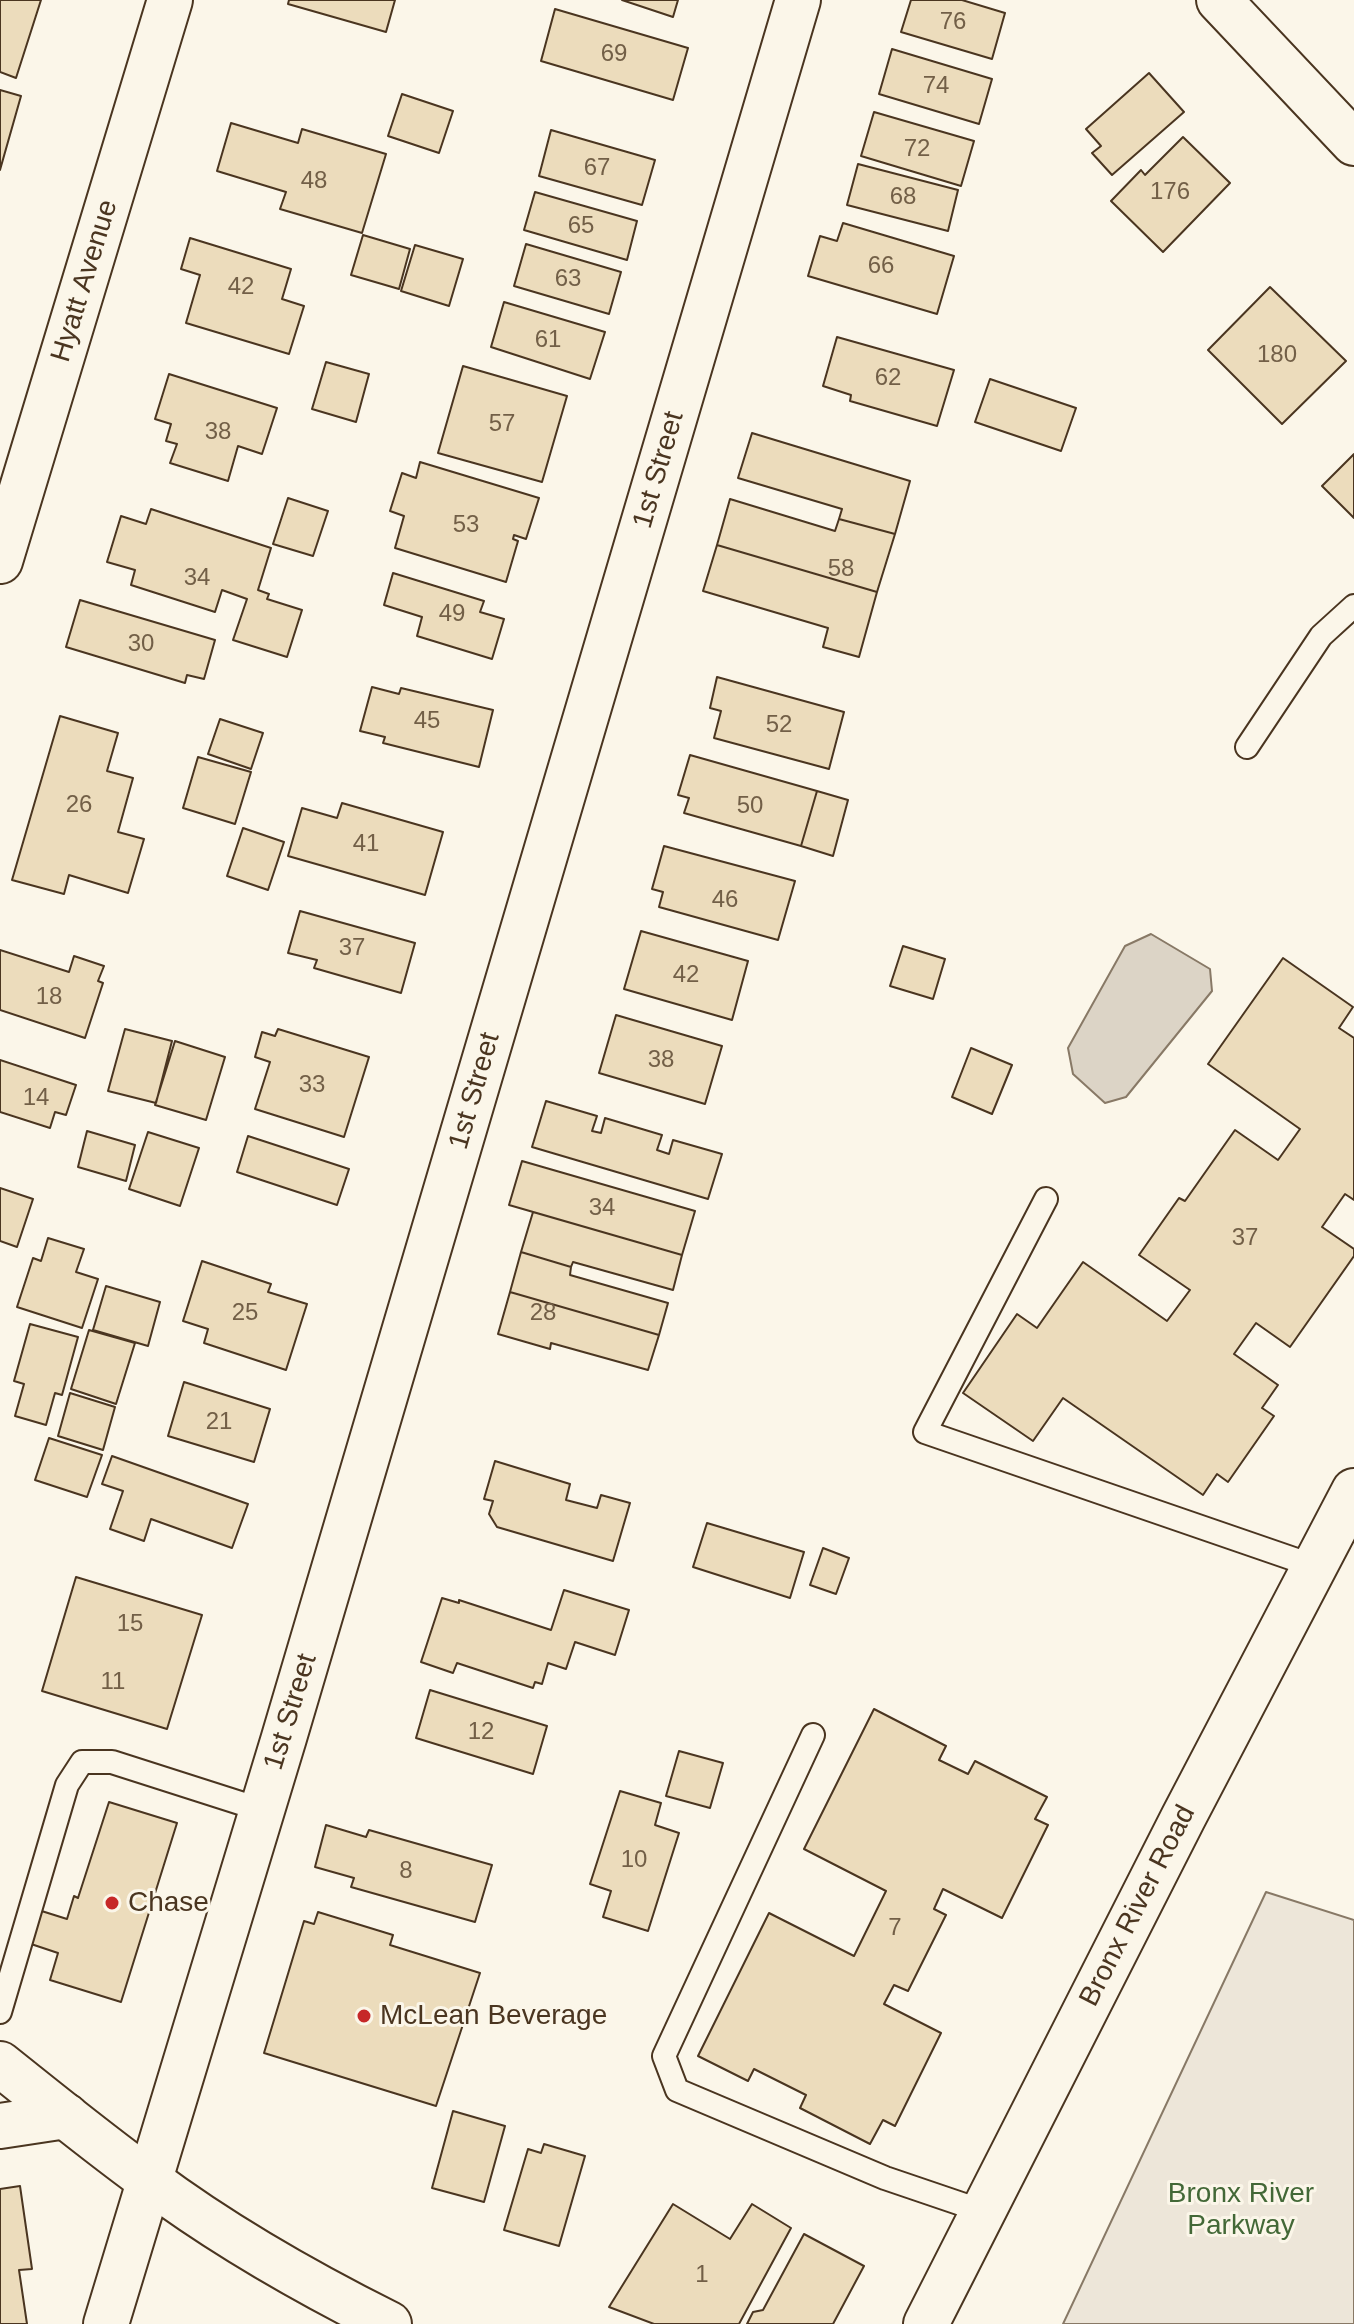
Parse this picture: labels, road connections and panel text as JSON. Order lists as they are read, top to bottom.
{
  "streets": {
    "street": ["Hyatt Avenue", "1st Street", "Bronx River Road"]
  },
  "parks": ["Bronx River Parkway"],
  "places": ["Chase", "McLean Beverage"],
  "house_numbers": [
    "76",
    "69",
    "74",
    "72",
    "67",
    "48",
    "176",
    "68",
    "65",
    "66",
    "63",
    "42",
    "61",
    "180",
    "62",
    "57",
    "38",
    "53",
    "58",
    "34",
    "49",
    "30",
    "45",
    "52",
    "26",
    "50",
    "41",
    "46",
    "37",
    "42",
    "18",
    "38",
    "33",
    "14",
    "34",
    "37",
    "25",
    "28",
    "21",
    "15",
    "11",
    "12",
    "10",
    "8",
    "7",
    "1"
  ]
}
